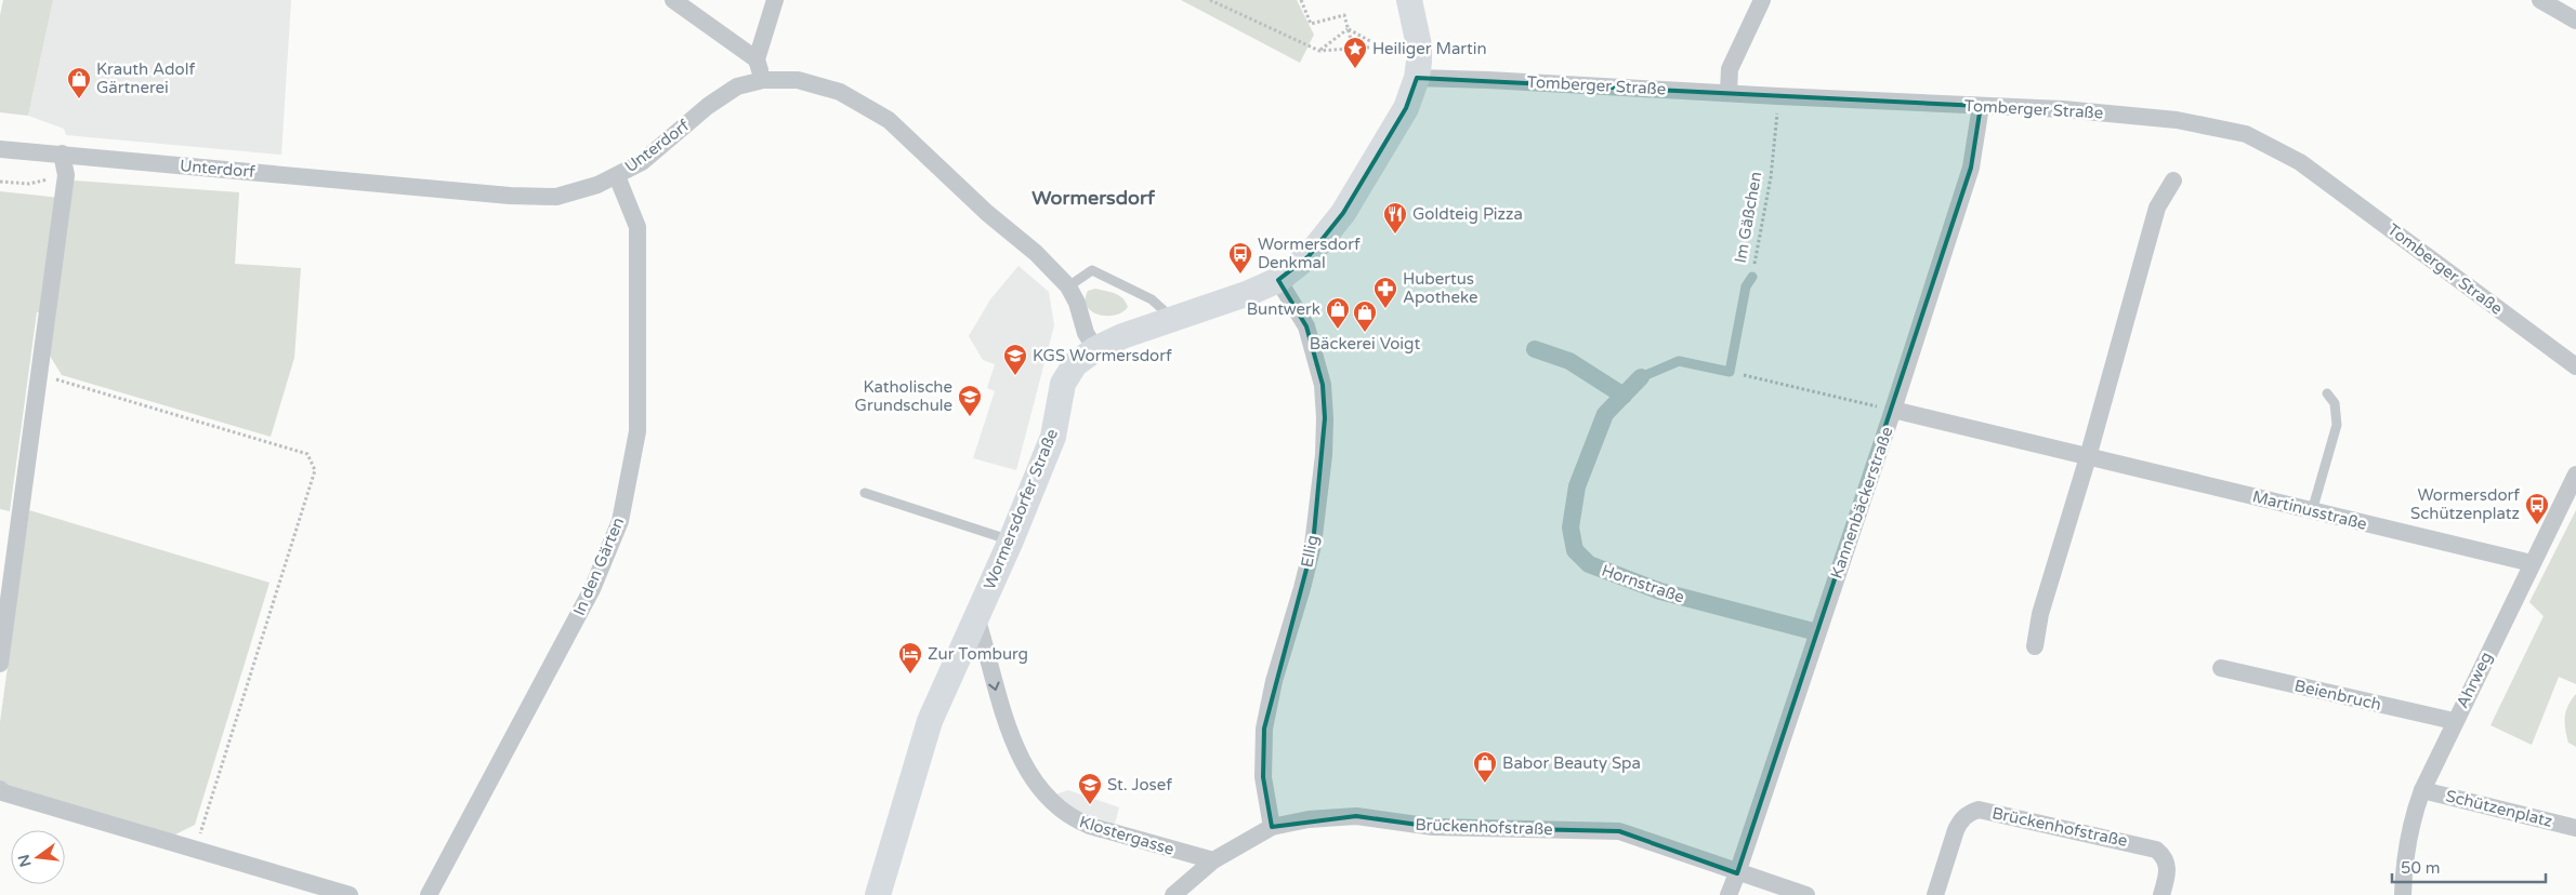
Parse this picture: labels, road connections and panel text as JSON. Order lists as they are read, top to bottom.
{
  "streets": {
    "main road": ["Wormersdorfer Straße"],
    "street": [
      "Tomberger Straße",
      "Unterdorf",
      "Kannenbäckerstraße",
      "Martinusstraße",
      "Ellig",
      "In den Gärten",
      "Hornstraße",
      "Ahrweg",
      "Beienbruch",
      "Schützenplatz",
      "Brückenhofstraße",
      "Klostergasse"
    ],
    "lane": ["Im Gäßchen"]
  },
  "crossings": [
    ["Tomberger Straße", "Im Gäßchen"],
    ["Tomberger Straße", "Kannenbäckerstraße"],
    ["Tomberger Straße", "Wormersdorfer Straße"],
    ["Unterdorf", "Wormersdorfer Straße"],
    ["Unterdorf", "In den Gärten"],
    ["Im Gäßchen", "Hornstraße"],
    ["Kannenbäckerstraße", "Martinusstraße"],
    ["Kannenbäckerstraße", "Hornstraße"],
    ["Kannenbäckerstraße", "Brückenhofstraße"],
    ["Wormersdorfer Straße", "Ellig"],
    ["Wormersdorfer Straße", "Klostergasse"],
    ["Martinusstraße", "Ahrweg"],
    ["Ellig", "Brückenhofstraße"],
    ["Ahrweg", "Beienbruch"],
    ["Ahrweg", "Schützenplatz"],
    ["Brückenhofstraße", "Klostergasse"]
  ],
  "one_way": ["Klostergasse"],
  "districts": ["Wormersdorf"],
  "places": {
    "place": ["Heiliger Martin"],
    "shop": [
      "Krauth Adolf Gärtnerei",
      "Buntwerk",
      "Bäckerei Voigt",
      "Babor Beauty Spa"
    ],
    "restaurant": ["Goldteig Pizza"],
    "bus stop": ["Wormersdorf Denkmal", "Wormersdorf Schützenplatz"],
    "pharmacy": ["Hubertus Apotheke"],
    "school or university": ["KGS Wormersdorf", "Katholische Grundschule", "St. Josef"],
    "hotel": ["Zur Tomburg"]
  },
  "scale_bar": "50 m",
  "north": "left"
}
